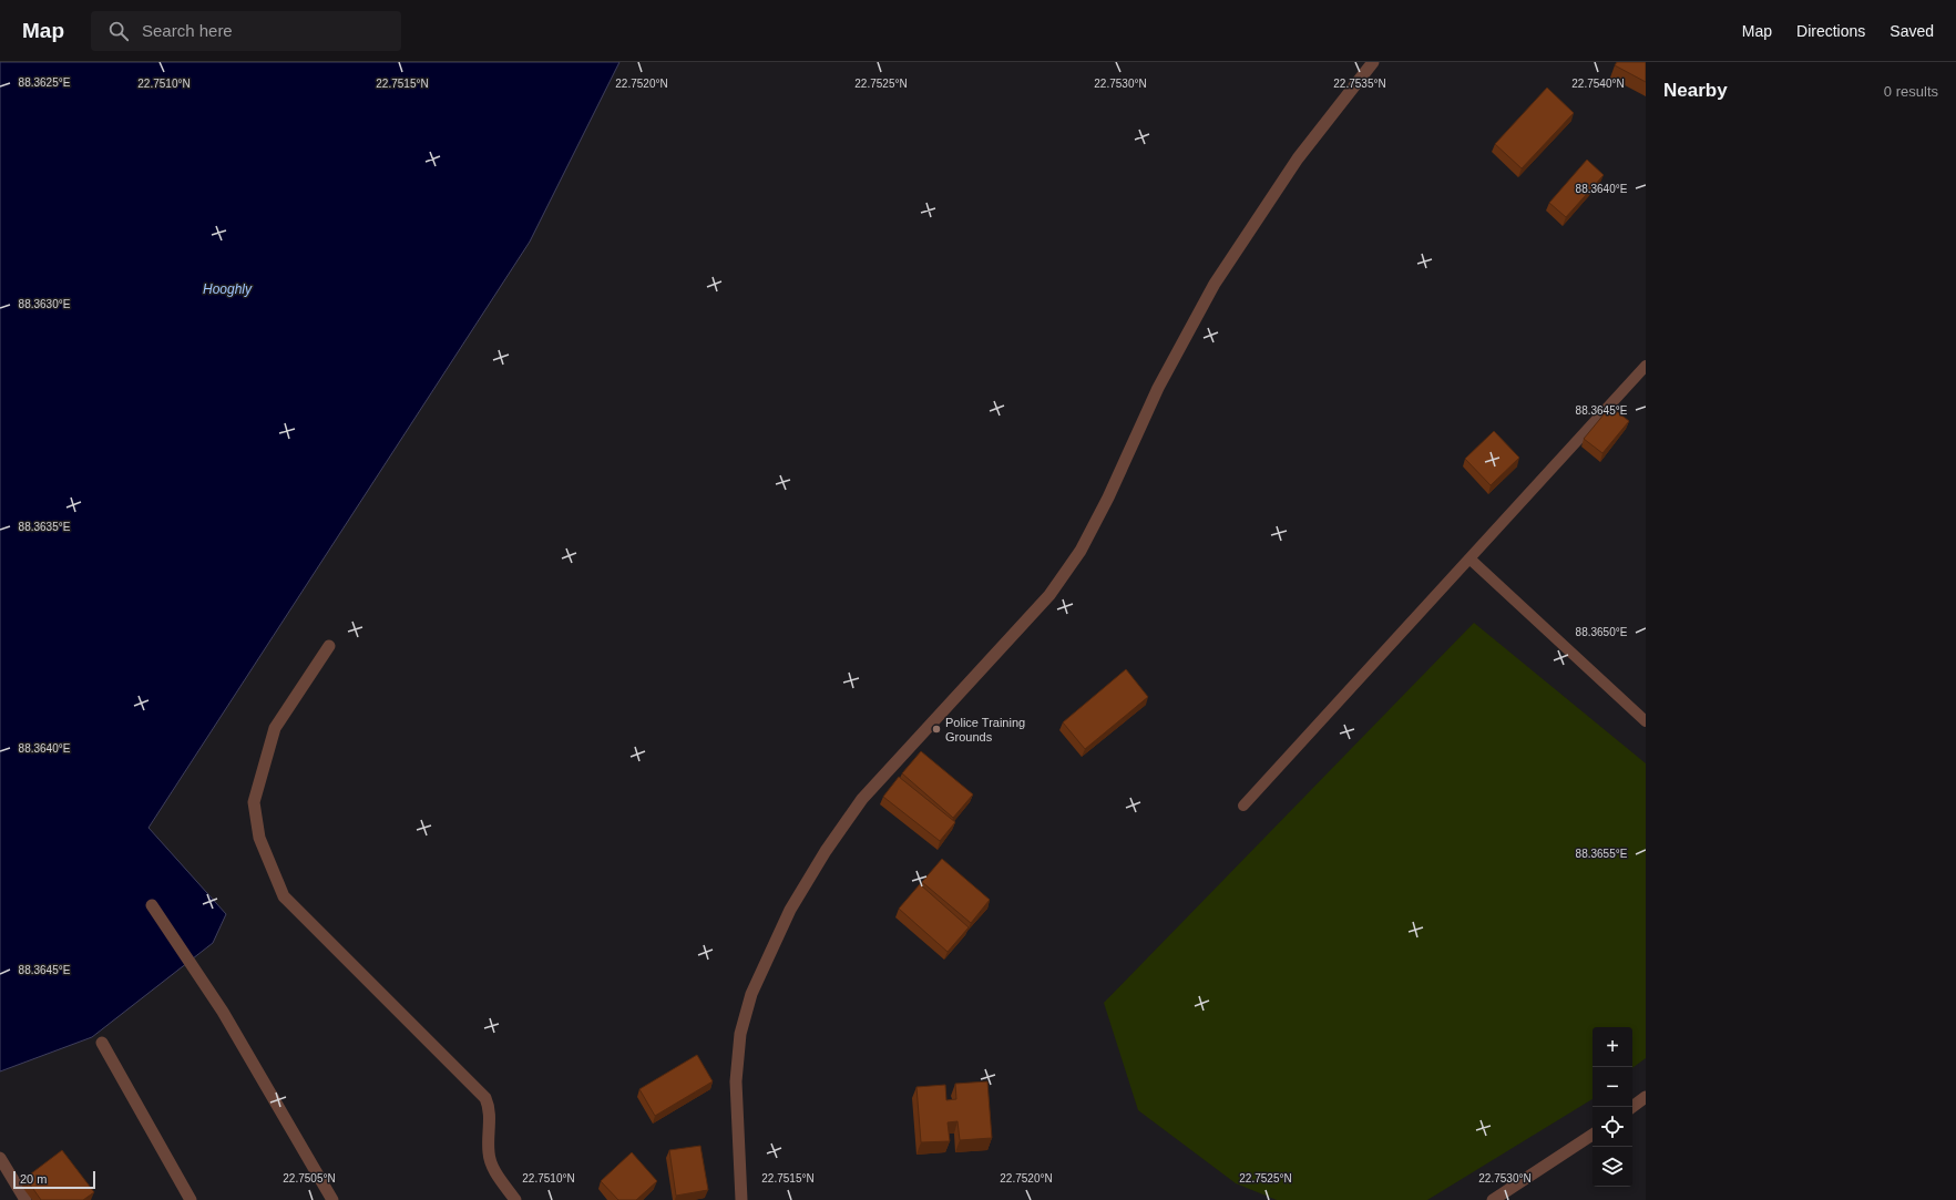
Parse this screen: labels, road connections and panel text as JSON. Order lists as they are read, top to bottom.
{
  "water": ["Hooghly"],
  "places": ["Police Training Grounds"],
  "scale_bar": "20 m",
  "page": {
    "header": "Map",
    "search": "Search here",
    "nav": ["Map", "Directions", "Saved"],
    "heading": ["Nearby", "0 results"],
    "map_buttons": ["+", "−"],
    "scale": "20 m"
  },
  "coordinates": [
    "88.3625°E",
    "22.7510°N",
    "22.7515°N",
    "22.7520°N",
    "22.7525°N",
    "22.7530°N",
    "22.7535°N",
    "22.7540°N",
    "88.3640°E",
    "88.3630°E",
    "88.3645°E",
    "88.3635°E",
    "88.3650°E",
    "88.3655°E",
    "22.7505°N"
  ]
}
